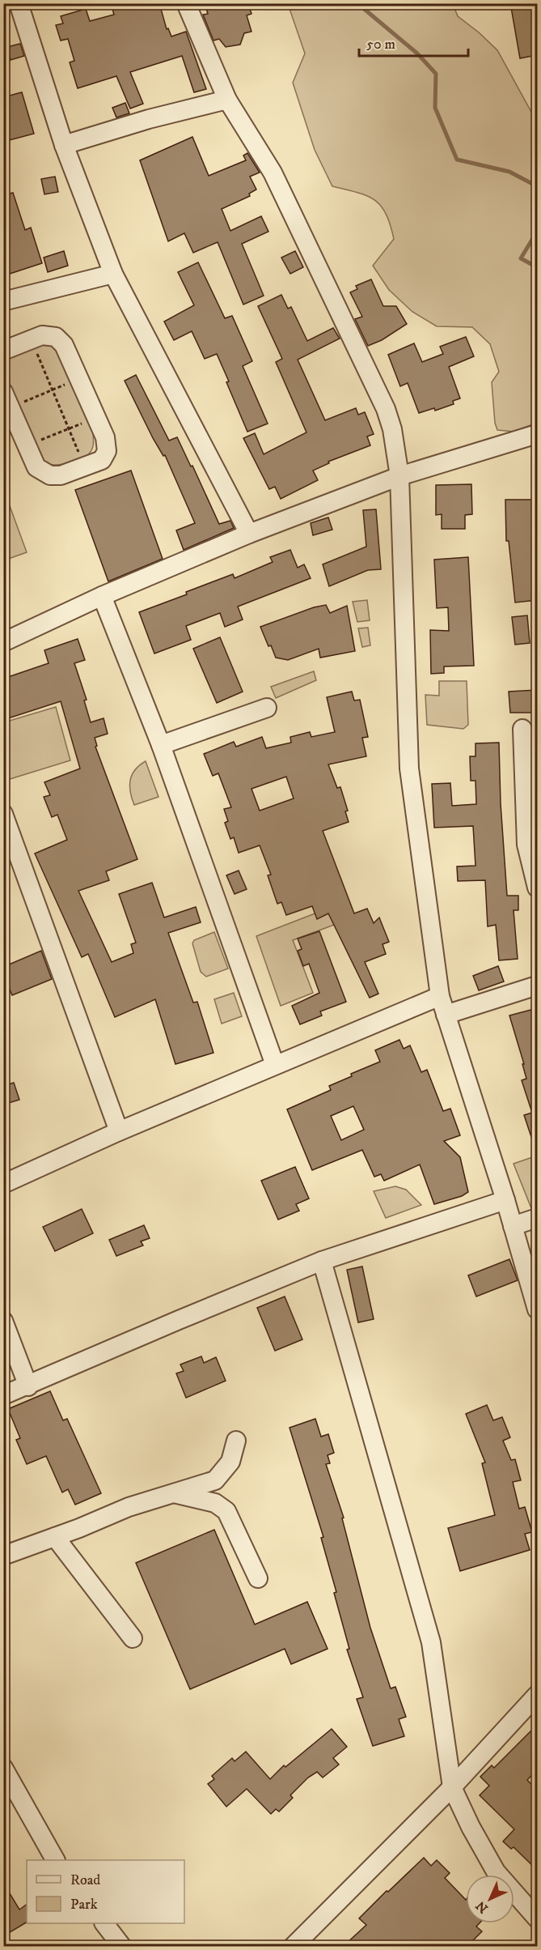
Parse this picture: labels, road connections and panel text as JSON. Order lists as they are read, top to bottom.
{
  "legend": ["Road", "Park"],
  "scale_bar": "50 m",
  "north": "bottom left"
}
